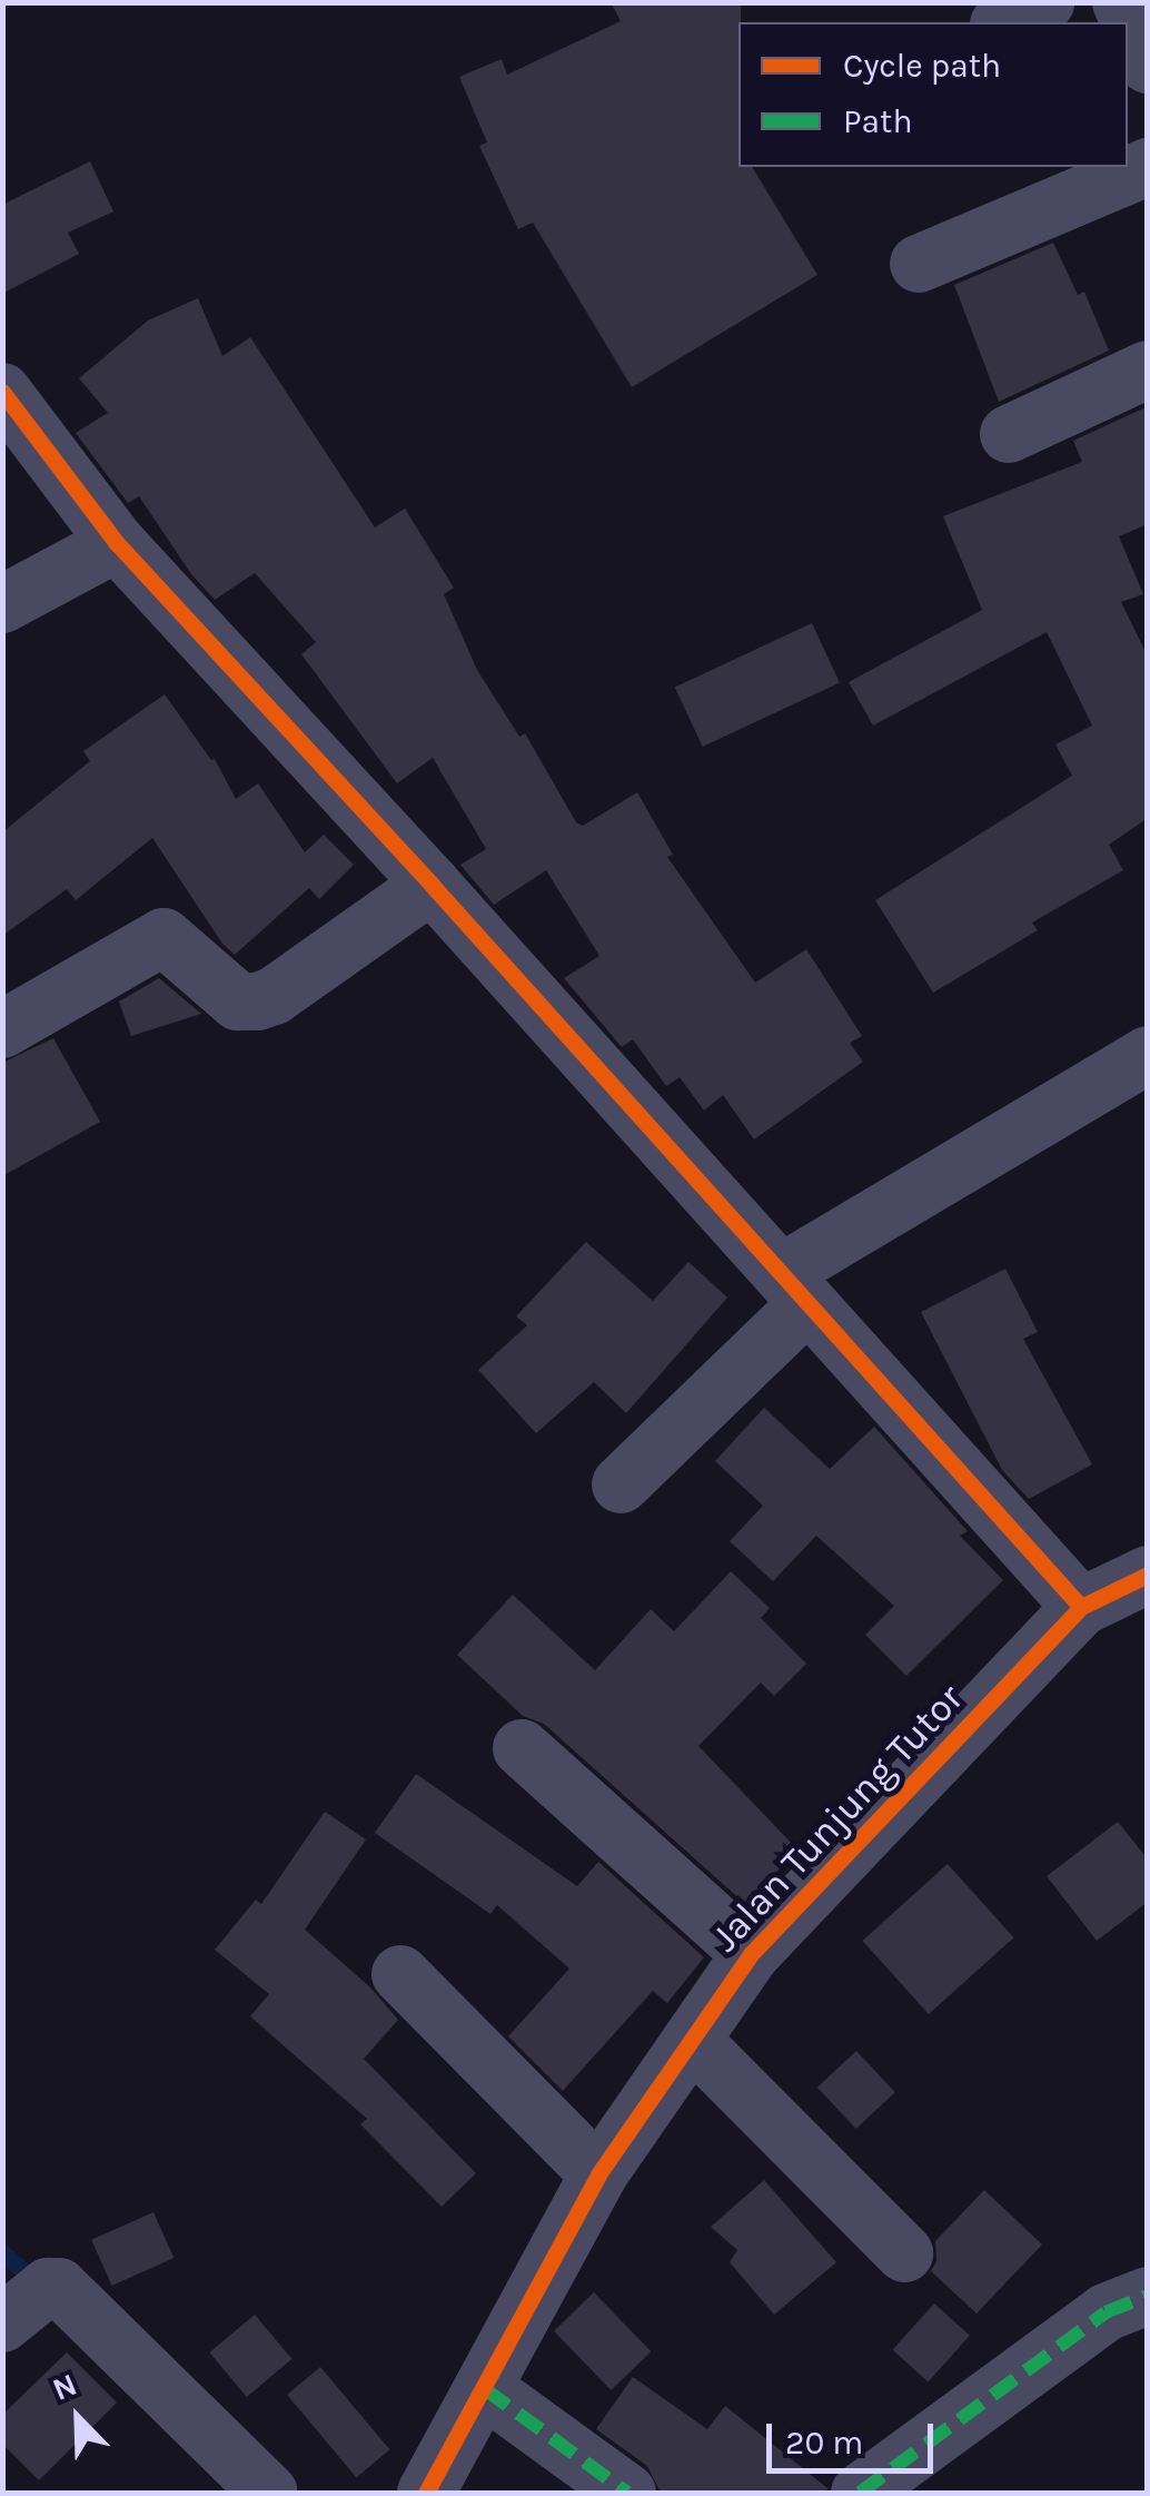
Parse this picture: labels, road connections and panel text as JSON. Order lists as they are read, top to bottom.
{
  "streets": {
    "street": ["Jalan Tunjung Tutor"]
  },
  "legend": ["Cycle path", "Path"],
  "scale_bar": "20 m",
  "north": "top left"
}
